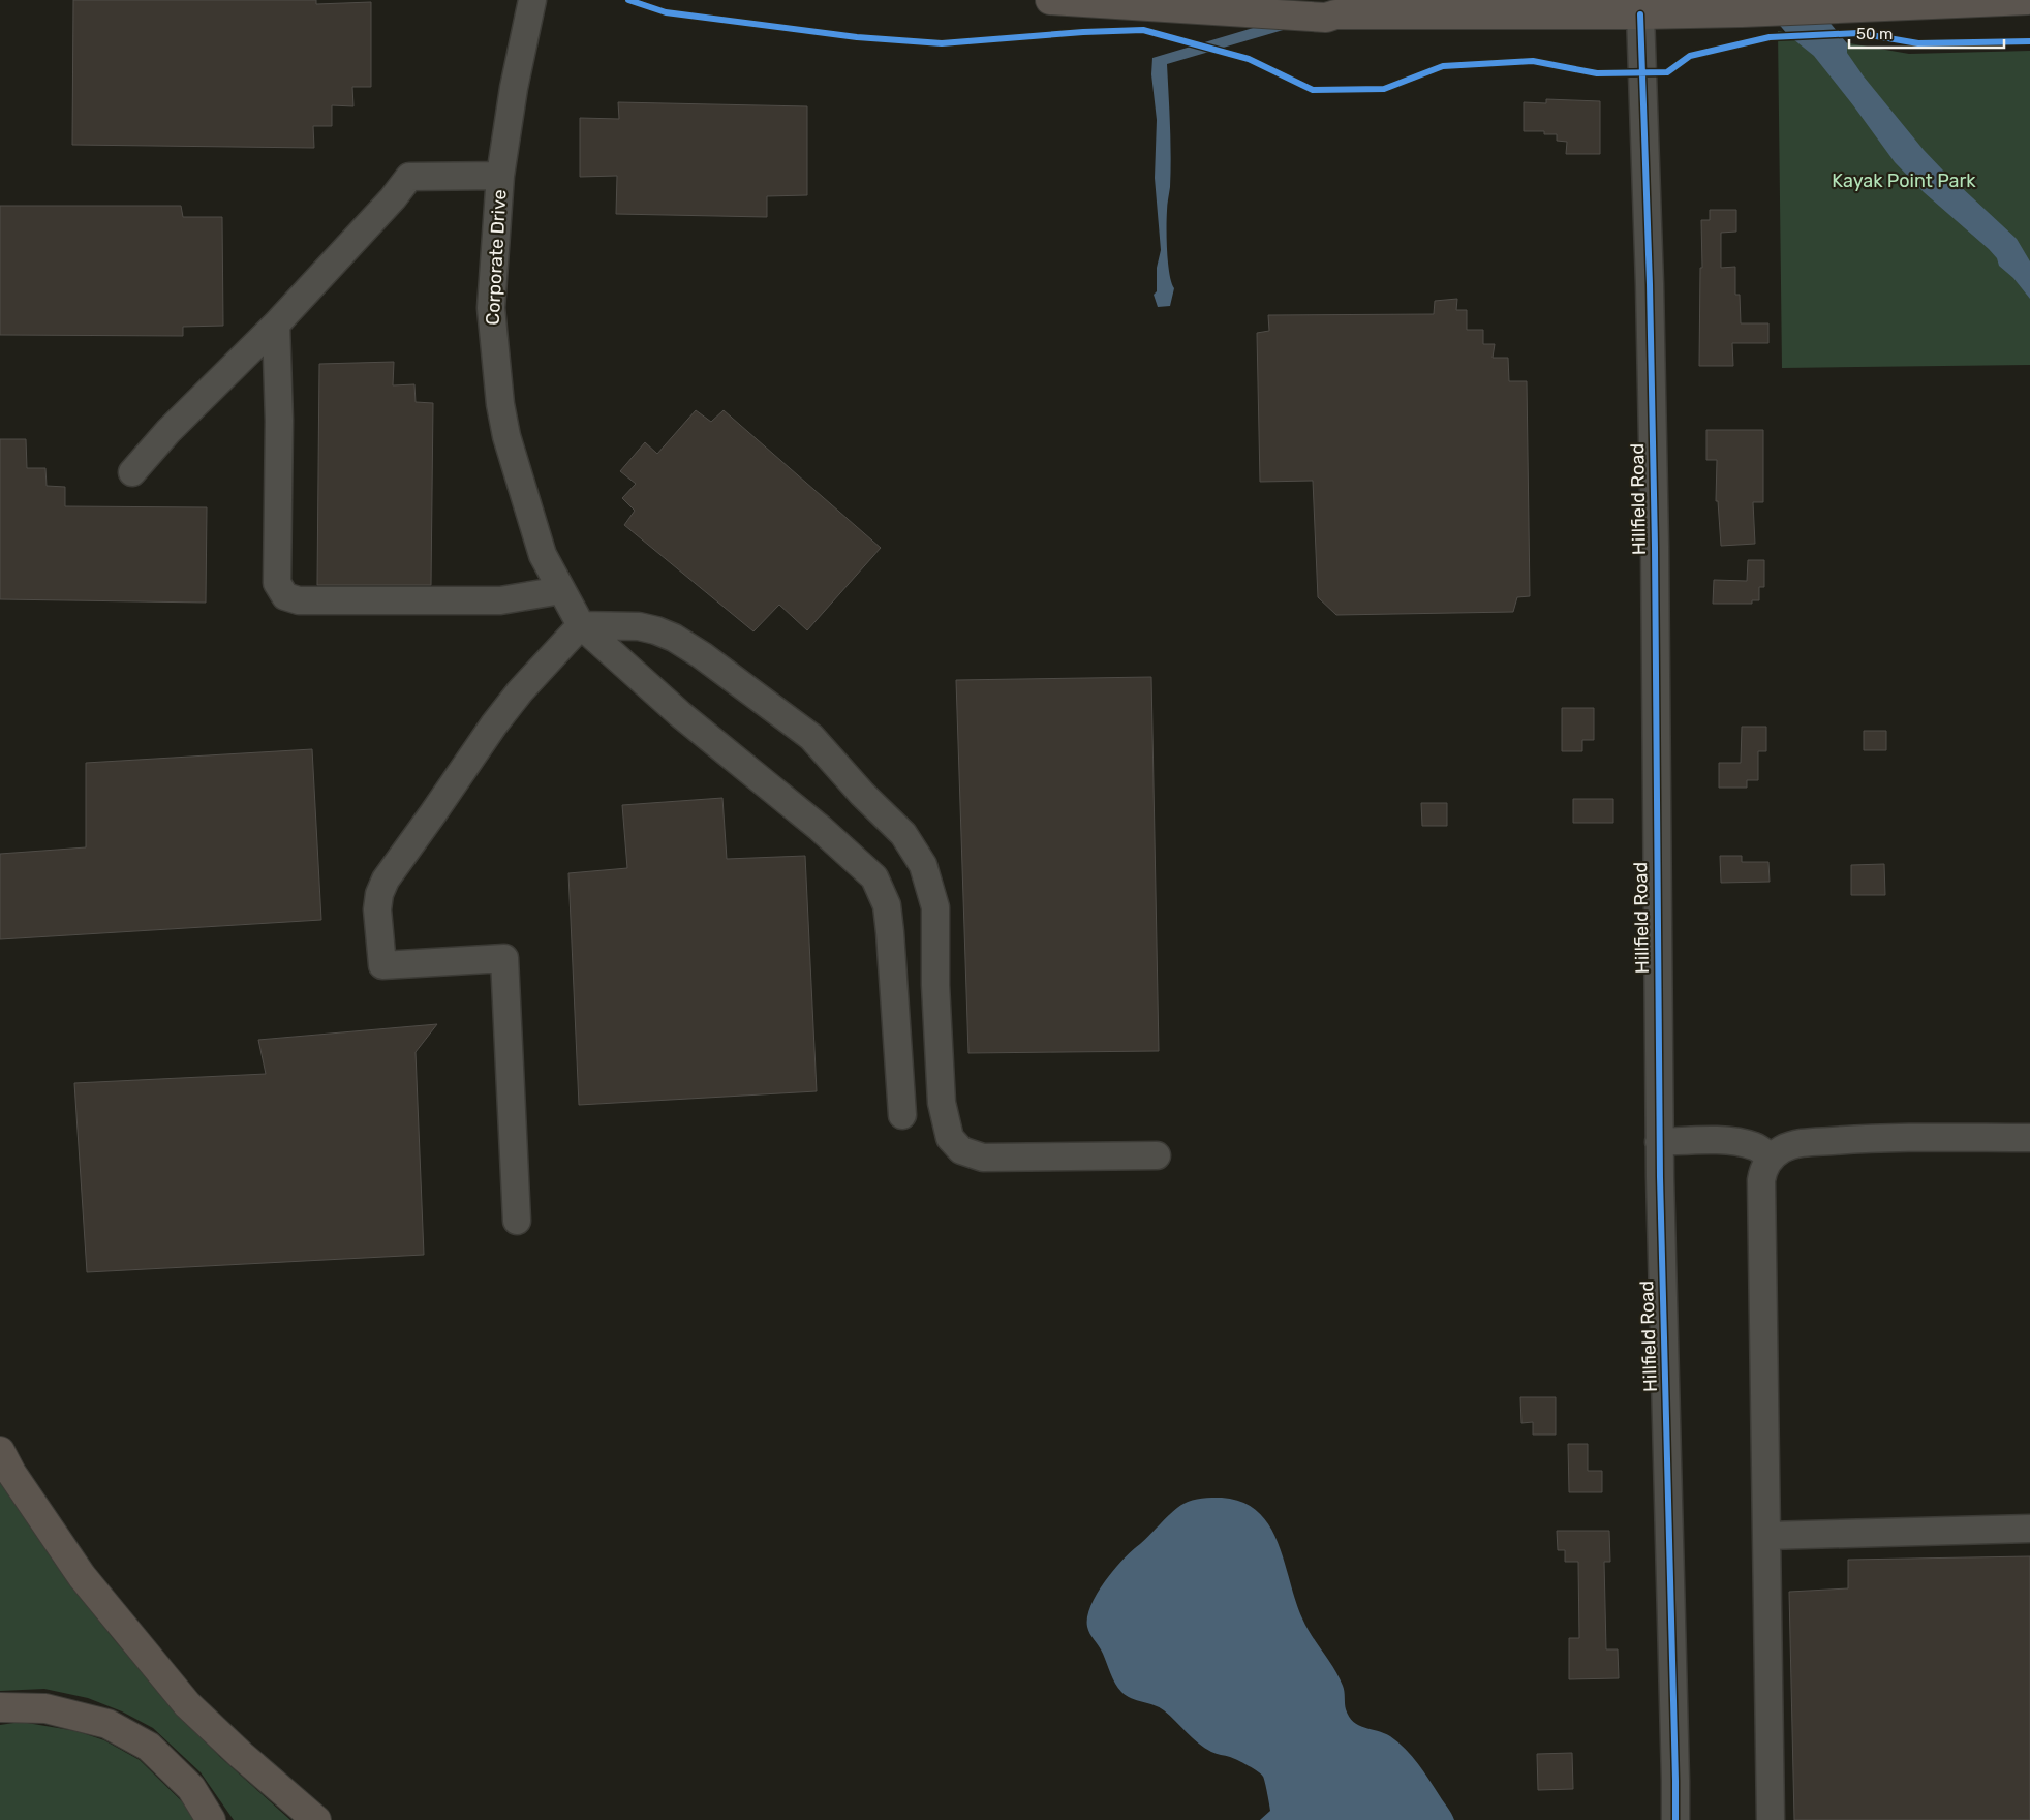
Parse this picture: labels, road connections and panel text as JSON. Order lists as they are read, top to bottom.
{
  "streets": {
    "street": ["Corporate Drive", "Hillfield Road"]
  },
  "parks": ["Kayak Point Park"],
  "scale_bar": "50 m"
}
